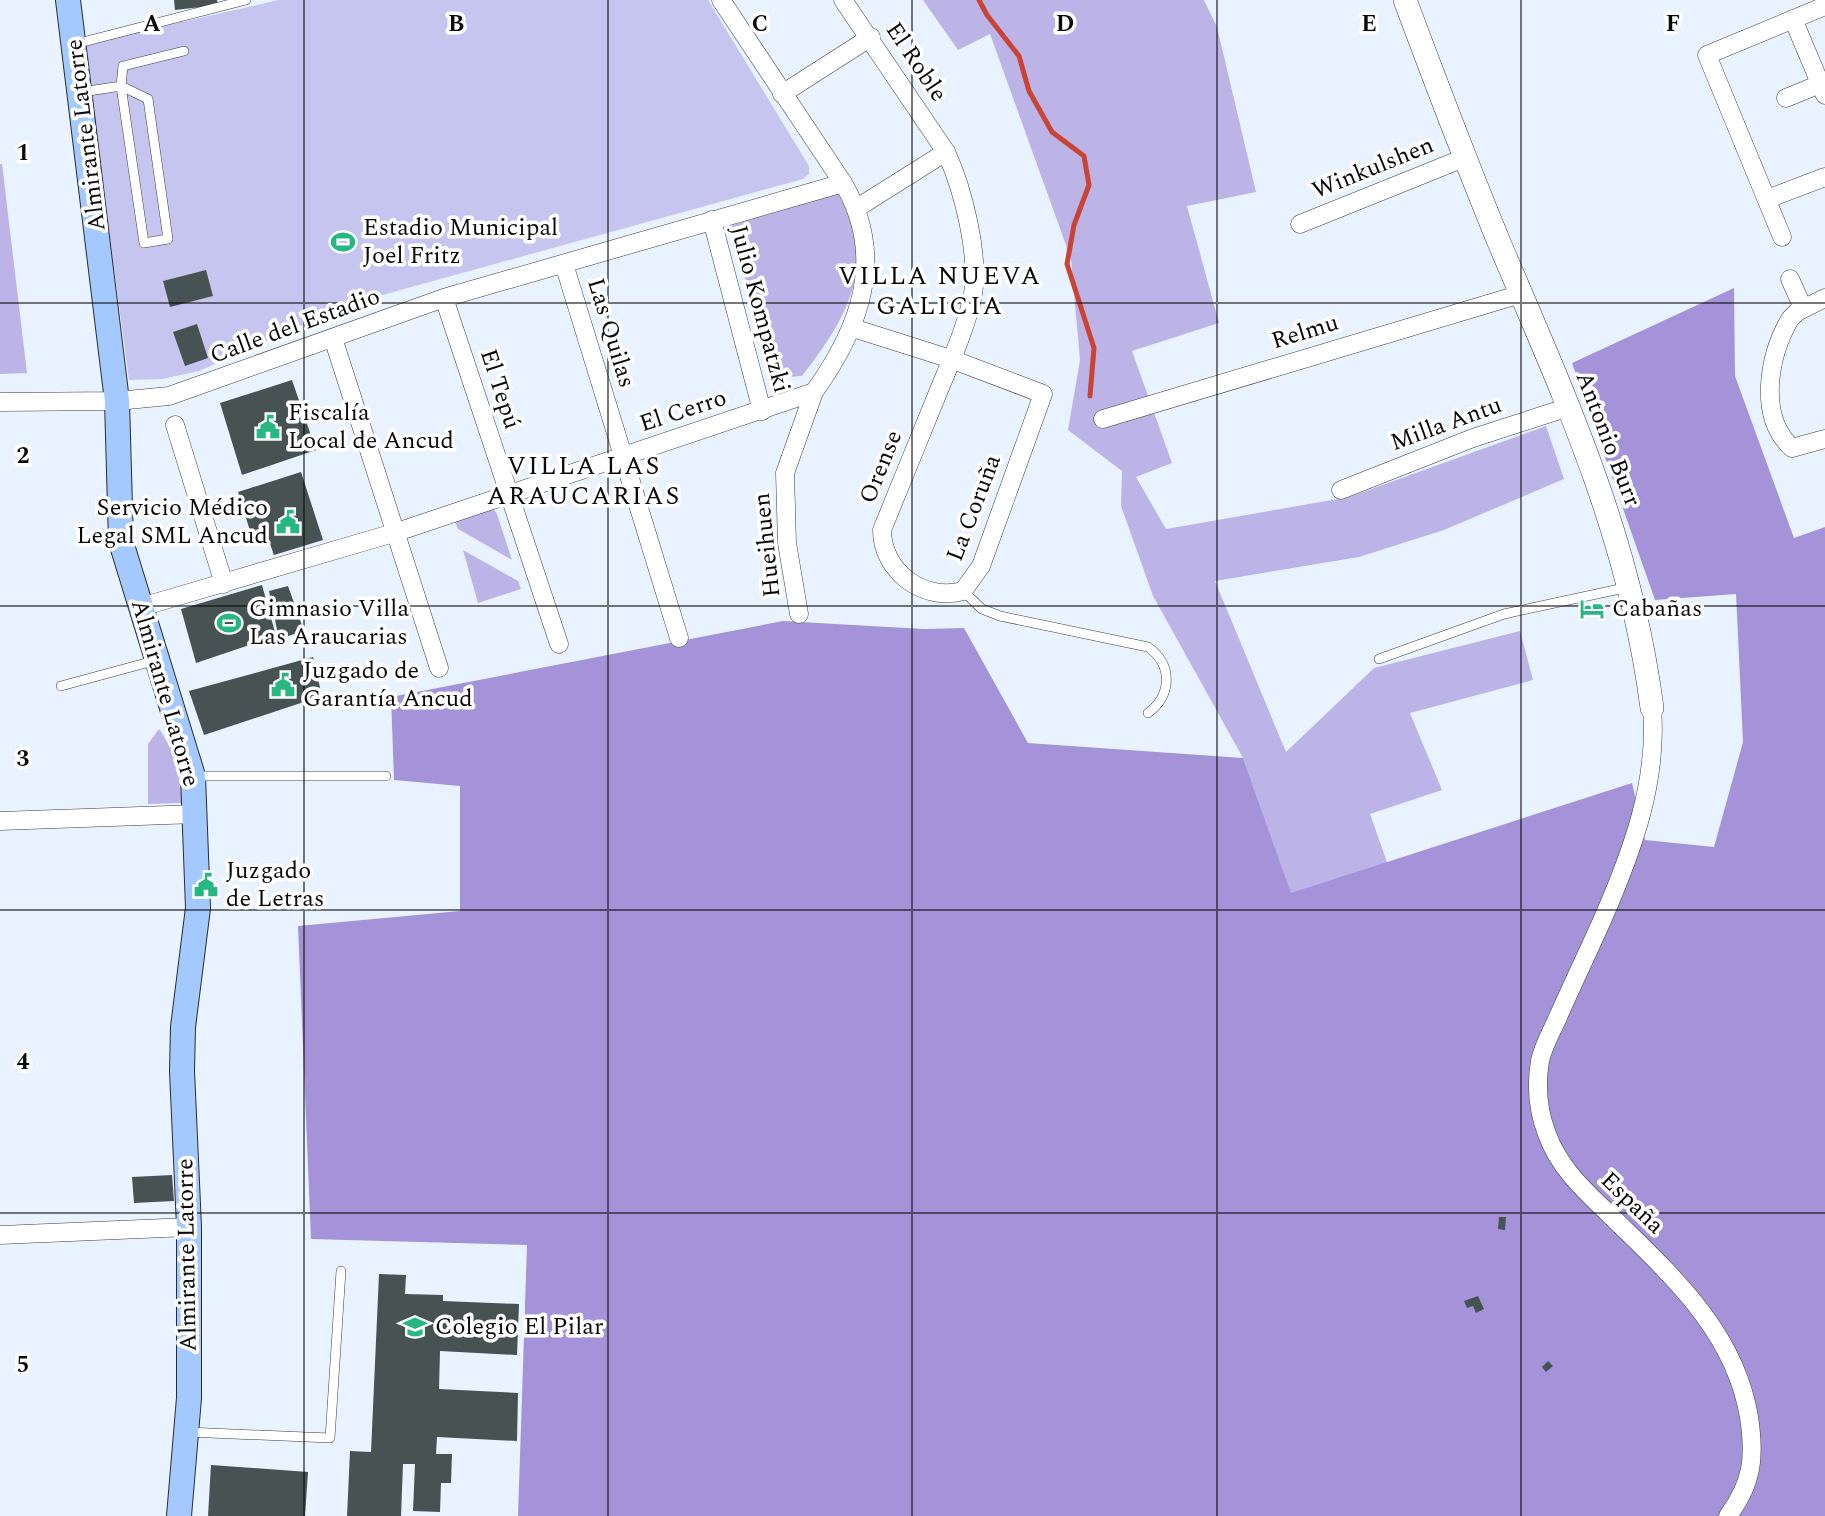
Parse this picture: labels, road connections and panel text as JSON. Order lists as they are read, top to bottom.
{
  "streets": {
    "main road": ["Almirante Latorre"],
    "street": [
      "El Roble",
      "Winkulshen",
      "Julio Kompatzki",
      "Calle del Estadio",
      "Relmu",
      "Las Quilas",
      "El Tepú",
      "El Cerro",
      "Milla Antu",
      "Antonio Burr",
      "Orense",
      "La Coruña",
      "Hueihuen",
      "España"
    ]
  },
  "crossings": [
    ["El Roble", "Orense"],
    ["El Roble", "La Coruña"],
    ["Almirante Latorre", "Calle del Estadio"],
    ["Almirante Latorre", "El Cerro"],
    ["Winkulshen", "Antonio Burr"],
    ["Julio Kompatzki", "Calle del Estadio"],
    ["Julio Kompatzki", "El Cerro"],
    ["Calle del Estadio", "Las Quilas"],
    ["Calle del Estadio", "El Tepú"],
    ["Relmu", "Antonio Burr"],
    ["Las Quilas", "El Cerro"],
    ["El Tepú", "El Cerro"],
    ["El Cerro", "Hueihuen"],
    ["Milla Antu", "Antonio Burr"],
    ["Antonio Burr", "España"],
    ["Orense", "La Coruña"]
  ],
  "districts": ["VILLA NUEVA GALICIA", "VILLA LAS ARAUCARIAS"],
  "places": {
    "sports": ["Estadio Municipal Joel Fritz", "Gimnasio Villa Las Araucarias"],
    "public building": [
      "Fiscalía Local de Ancud",
      "Servicio Médico Legal SML Ancud",
      "Juzgado de Garantía Ancud",
      "Juzgado de Letras"
    ],
    "hotel": ["Cabañas"],
    "school or university": ["Colegio El Pilar"]
  },
  "grid": {
    "columns": [
      "A",
      "B",
      "C",
      "D",
      "E",
      "F"
    ],
    "rows": [
      "1",
      "2",
      "3",
      "4",
      "5"
    ]
  }
}
